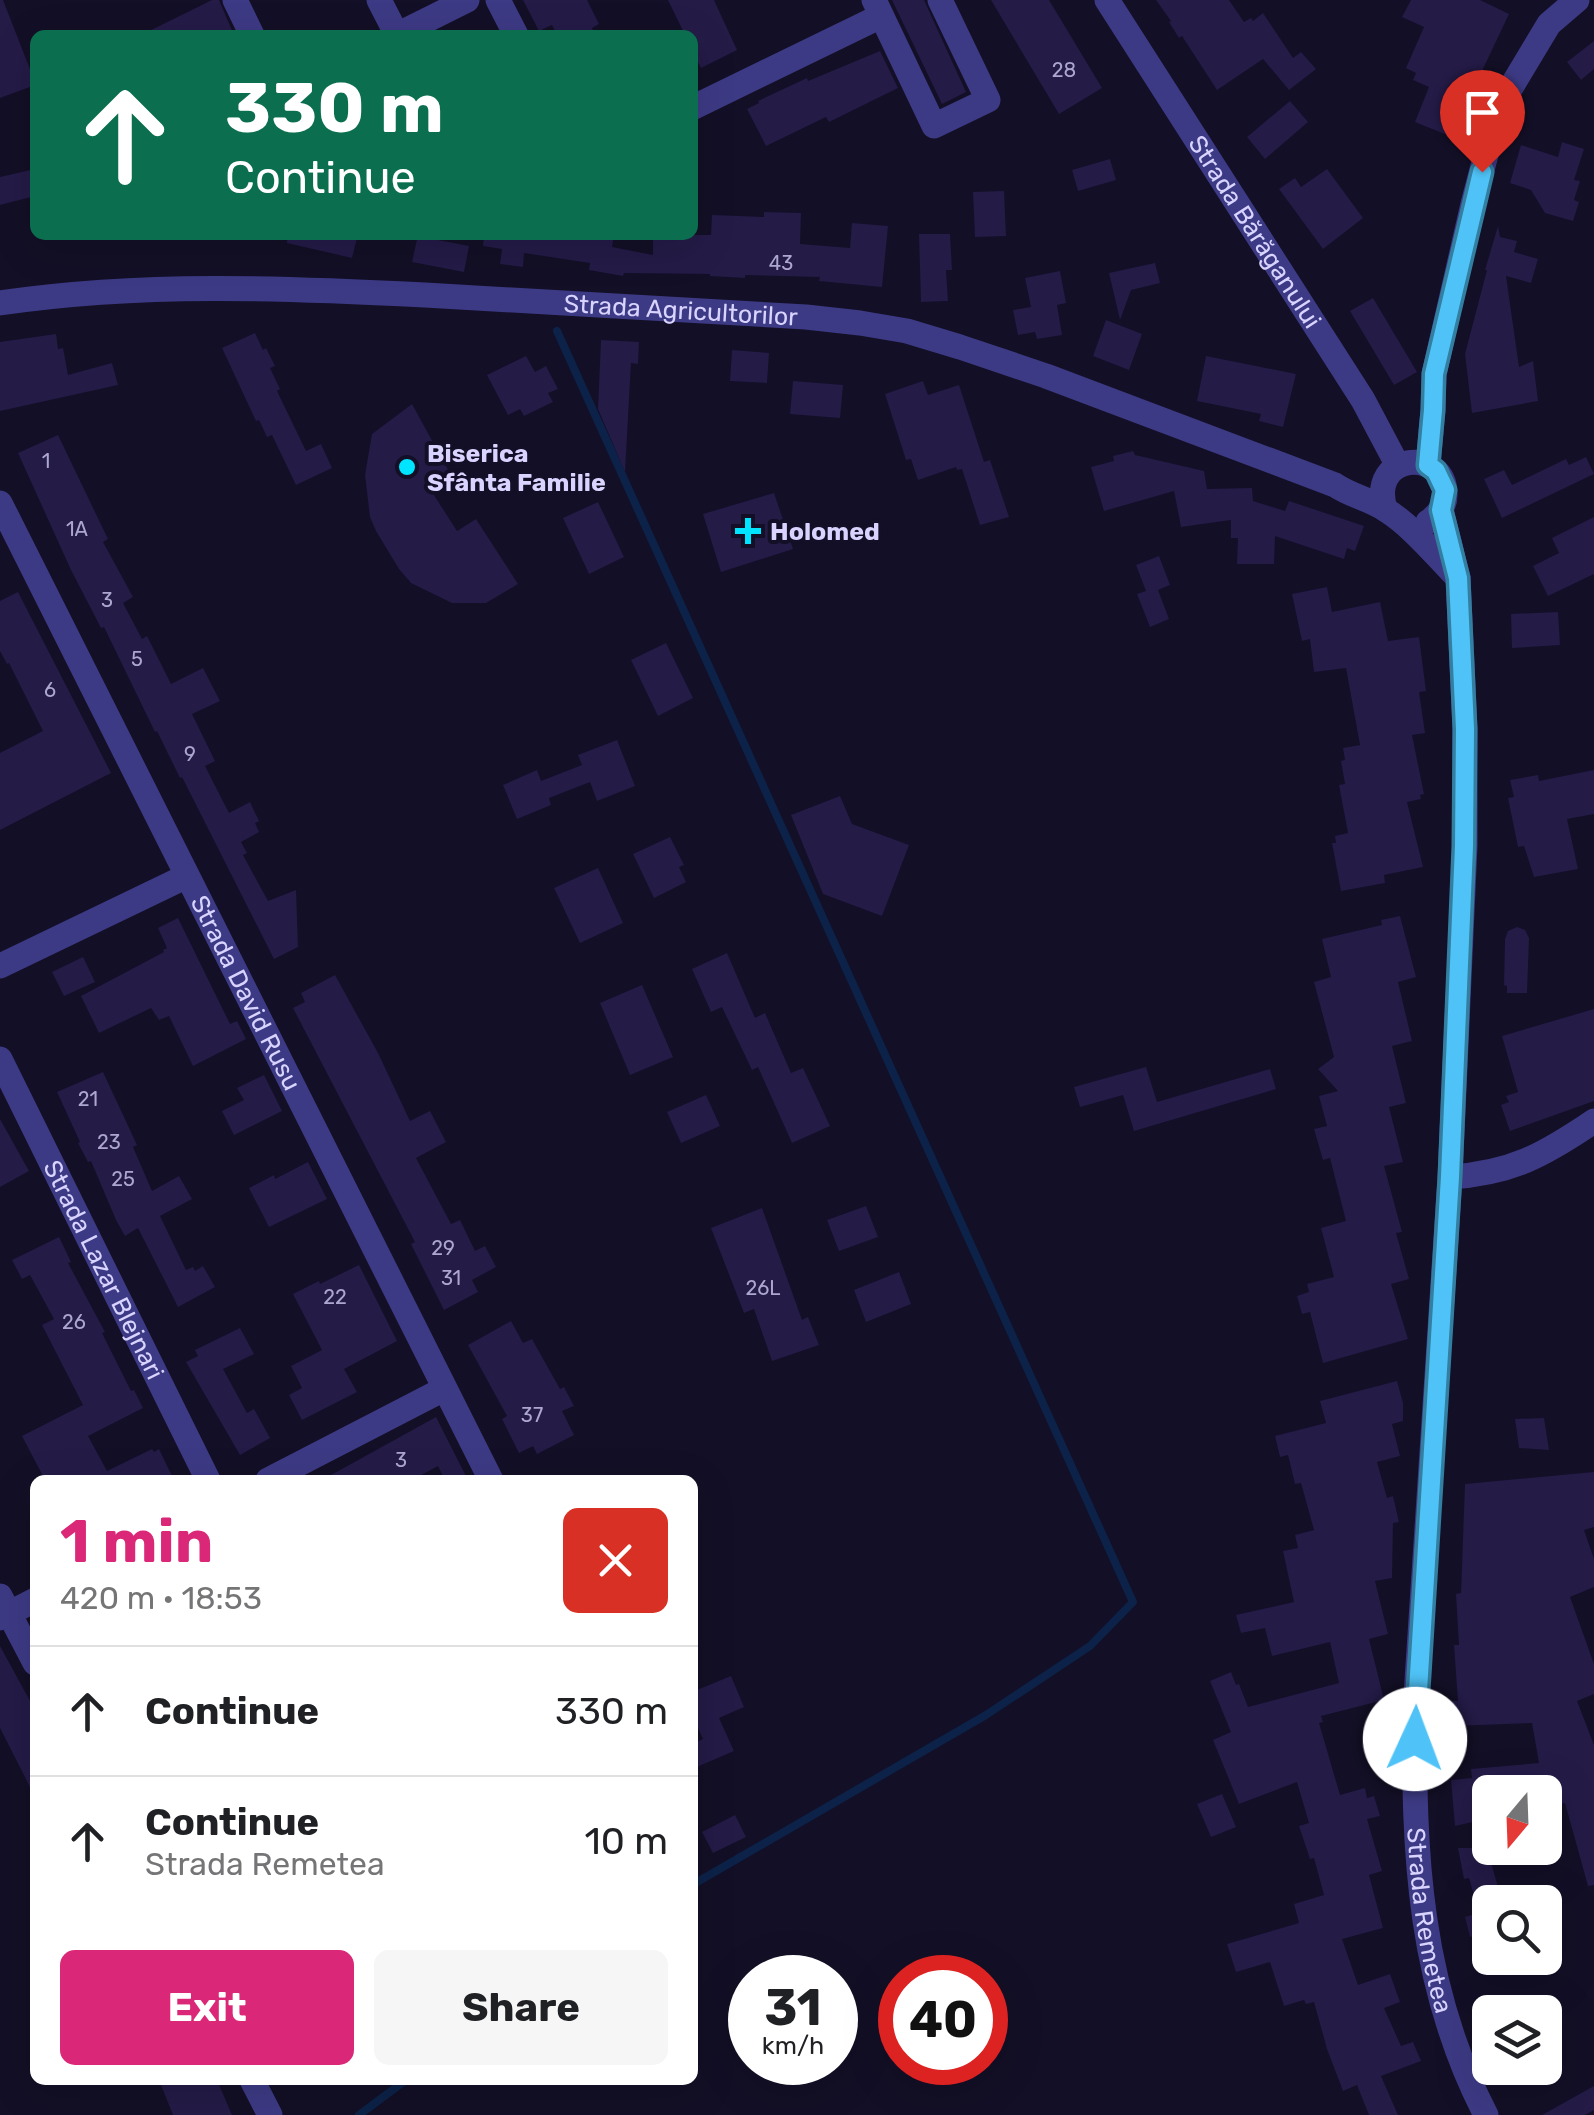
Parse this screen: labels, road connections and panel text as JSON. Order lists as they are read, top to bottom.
{
  "streets": {
    "street": [
      "Strada Bărăganului",
      "Strada Agricultorilor",
      "Strada David Rusu",
      "Strada Lazar Blejnari",
      "Strada Remetea"
    ]
  },
  "crossings": [
    ["Strada Bărăganului", "Strada Agricultorilor"],
    ["Strada Bărăganului", "Strada Remetea"],
    ["Strada Agricultorilor", "Strada Remetea"]
  ],
  "places": {
    "other": ["Biserica Sfânta Familie"],
    "health": ["Holomed"]
  },
  "house_numbers": [
    "28",
    "43",
    "1",
    "1A",
    "3",
    "5",
    "6",
    "9",
    "21",
    "23",
    "25",
    "29",
    "31",
    "26L",
    "22",
    "26",
    "37",
    "3"
  ],
  "north": "bottom",
  "page": {
    "turn": ["330 m", "Continue"],
    "heading": ["1 min", "420 m · 18:53"],
    "list": [
      {
        "name": "Continue",
        "value": "330 m"
      },
      {
        "name": "Continue",
        "note": "Strada Remetea",
        "value": "10 m"
      }
    ],
    "buttons": ["Exit", "Share"],
    "speed": "31 km/h",
    "limit": "40"
  }
}
